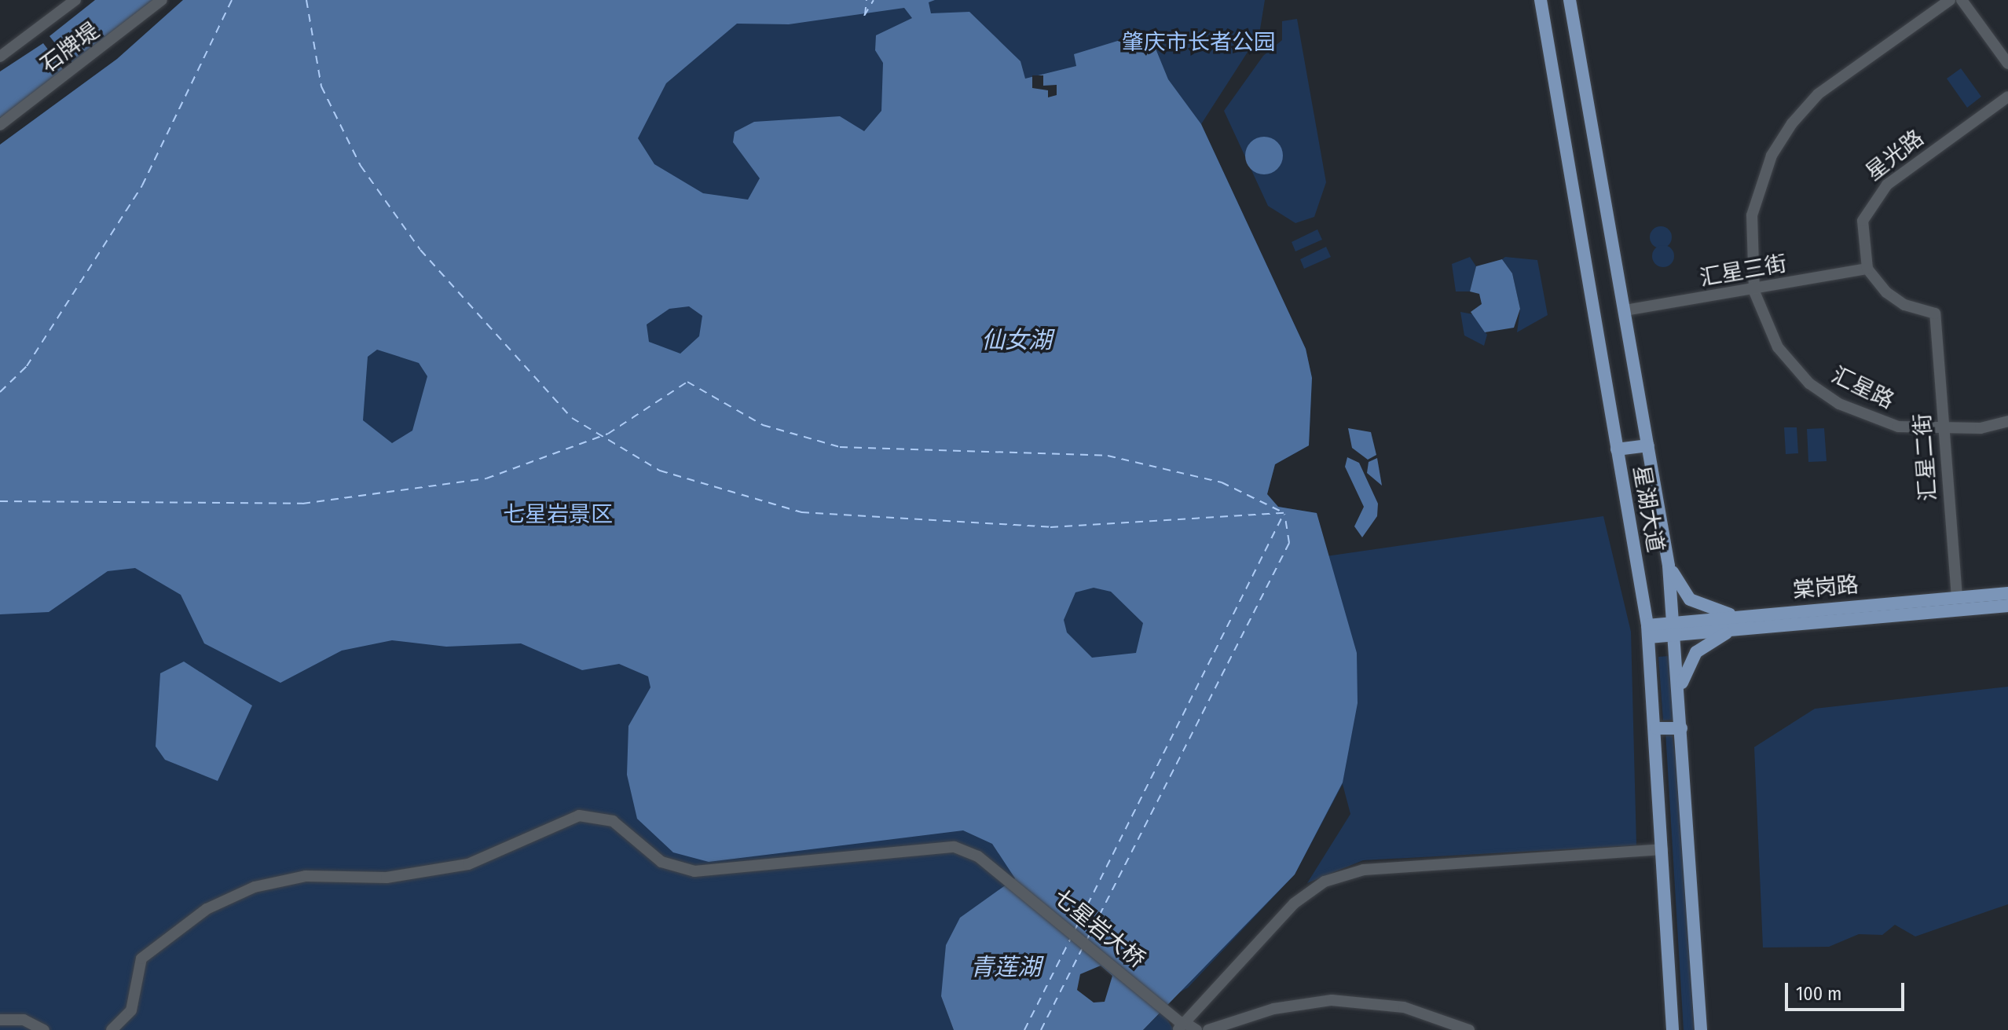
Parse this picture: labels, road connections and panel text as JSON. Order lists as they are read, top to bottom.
{
  "streets": {
    "main road": ["星湖大道", "棠岗路"],
    "street": [
      "石牌堤",
      "星光路",
      "汇星三街",
      "汇星路",
      "汇星二街",
      "七星岩大桥"
    ]
  },
  "crossings": [
    ["星光路", "汇星三街"],
    ["星光路", "汇星二街"],
    ["汇星三街", "汇星路"],
    ["汇星三街", "汇星二街"],
    ["汇星三街", "星湖大道"],
    ["汇星路", "汇星二街"],
    ["汇星二街", "棠岗路"],
    ["星湖大道", "棠岗路"]
  ],
  "water": ["仙女湖", "青莲湖"],
  "parks": ["肇庆市长者公园", "七星岩景区"],
  "scale_bar": "100 m"
}
